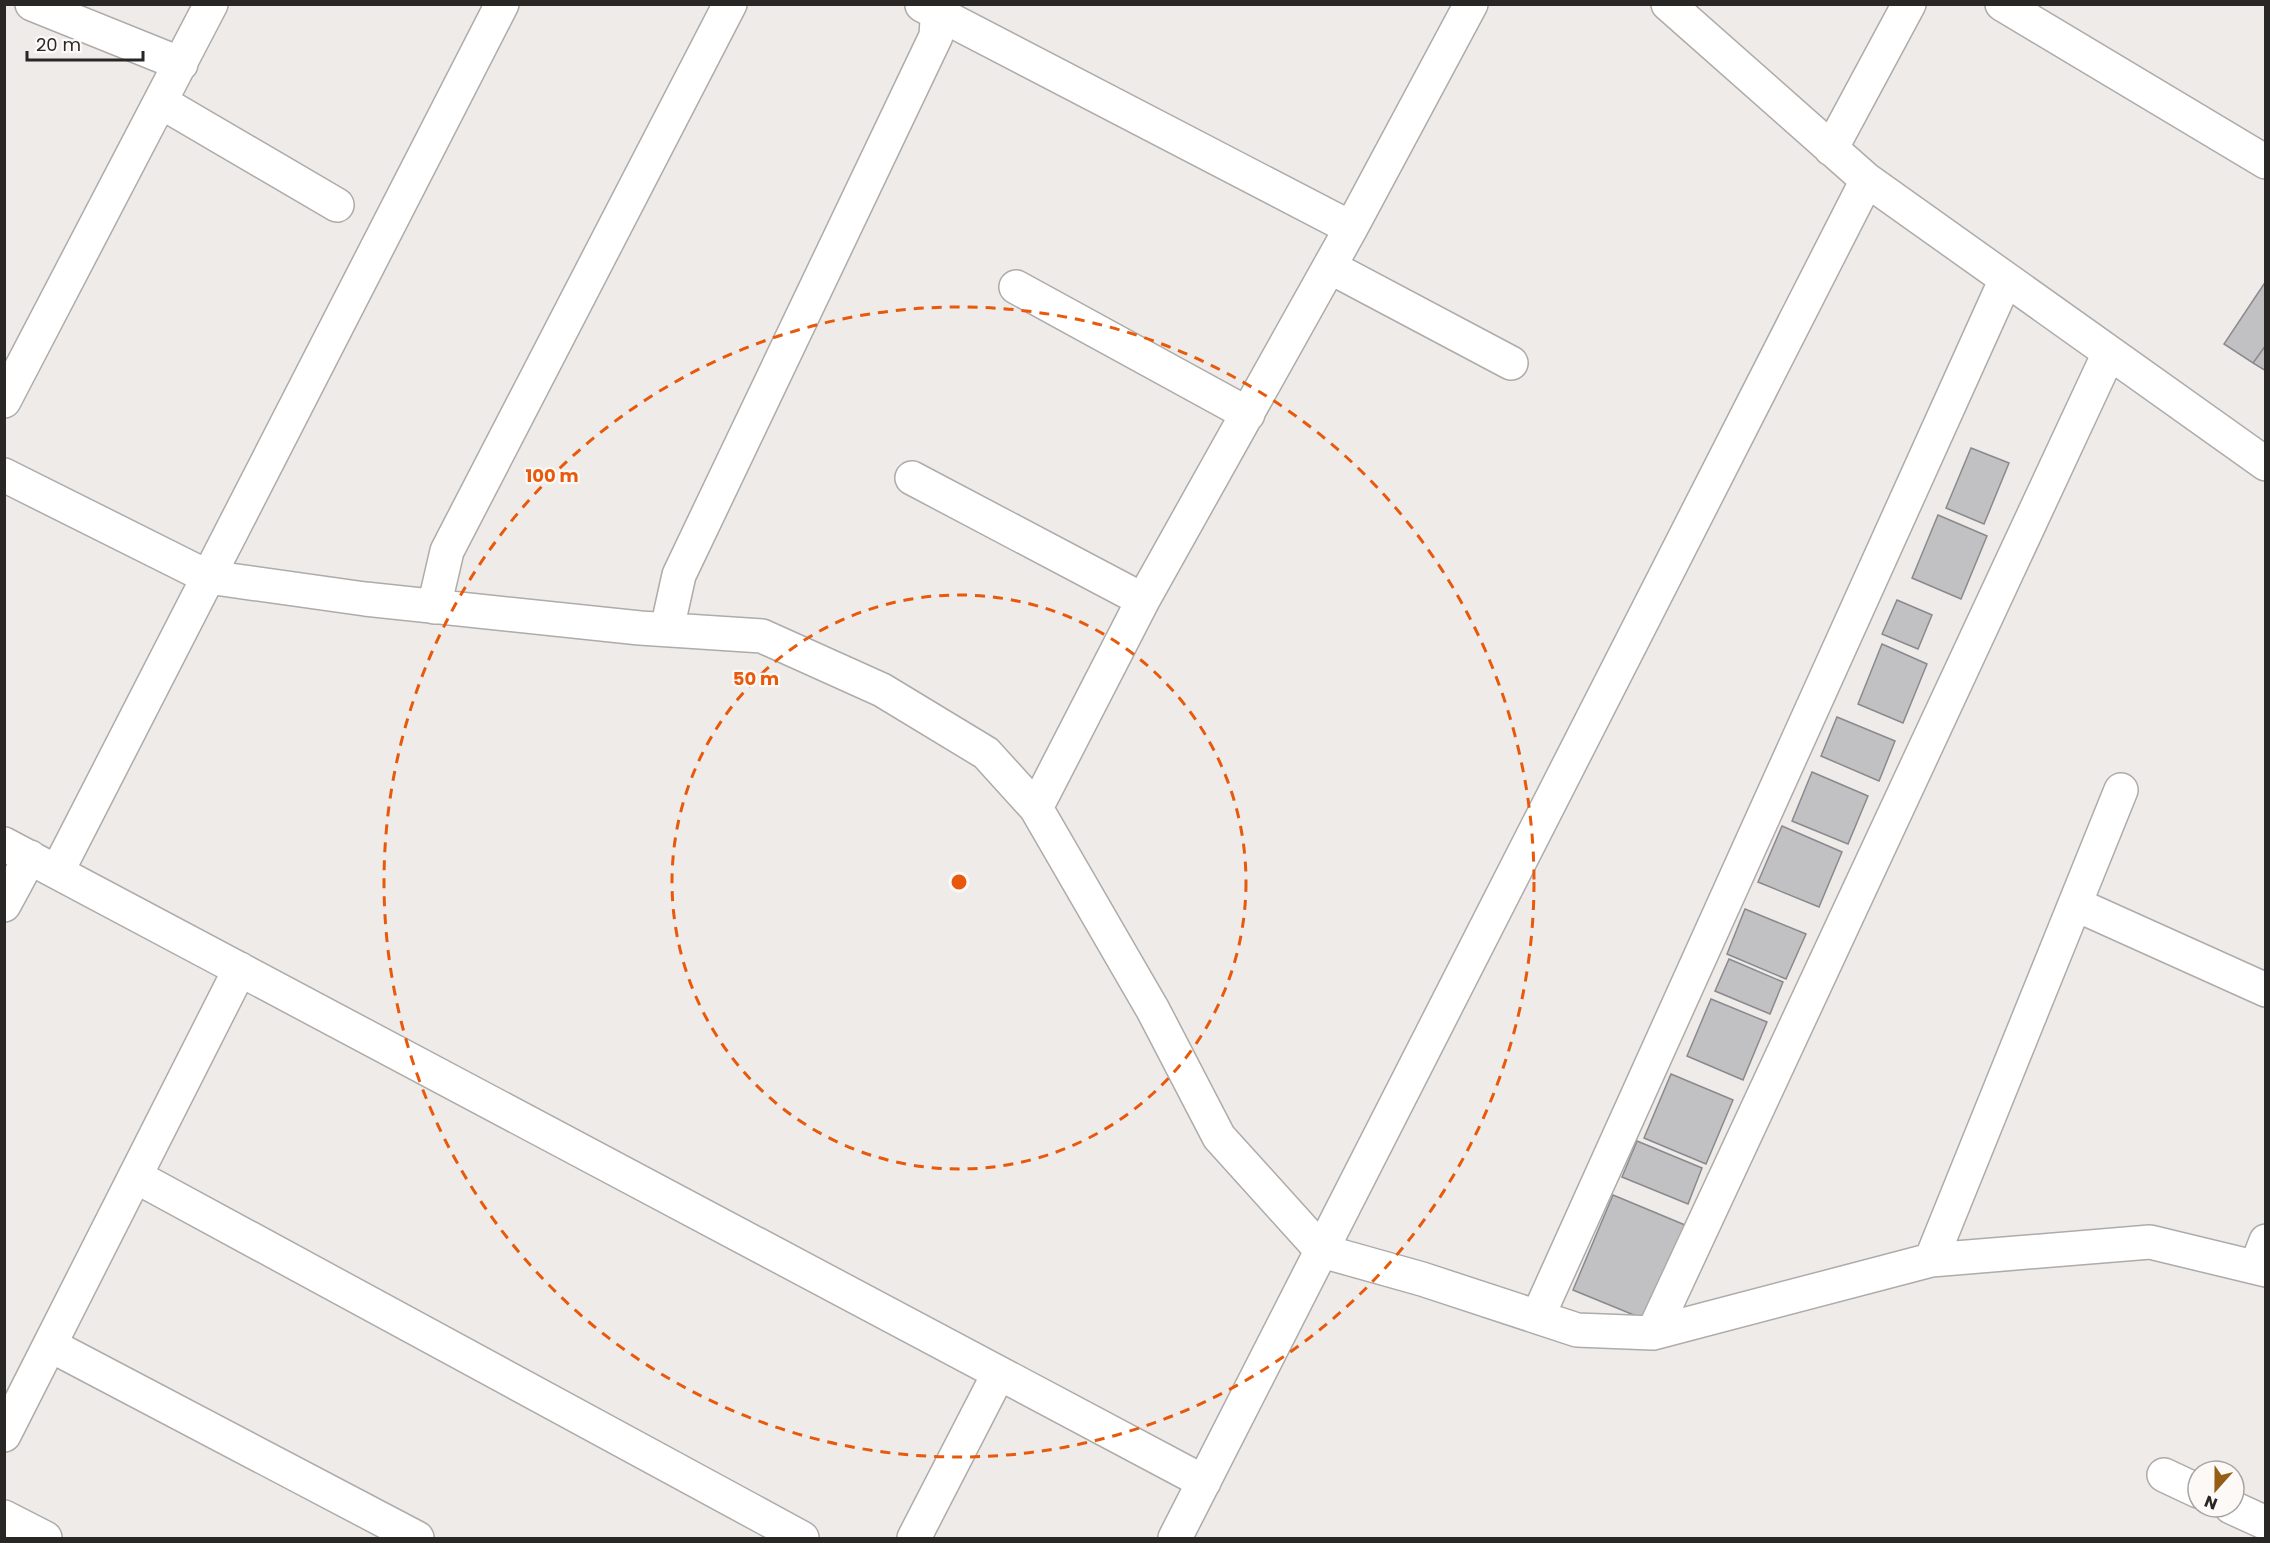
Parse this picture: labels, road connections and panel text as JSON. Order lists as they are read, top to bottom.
{
  "scale_bar": "20 m",
  "north": "bottom",
  "rings": ["100 m", "50 m"]
}
